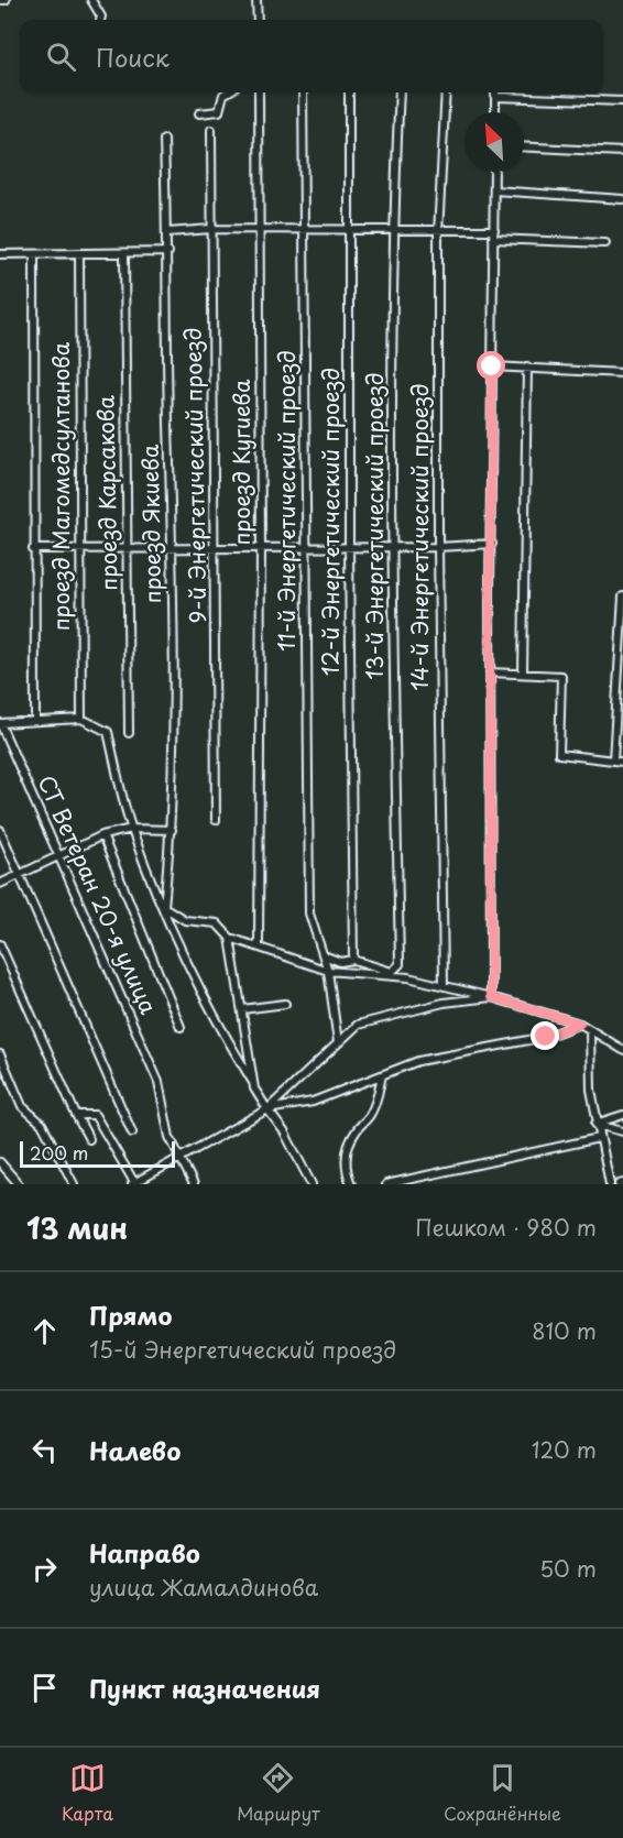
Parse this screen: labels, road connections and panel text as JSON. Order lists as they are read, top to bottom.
{
  "streets": {
    "street": [
      "проезд Кугиева",
      "9-й Энергетический проезд",
      "проезд Магомедсултанова",
      "проезд Карсакова",
      "11-й Энергетический проезд",
      "12-й Энергетический проезд",
      "проезд Якиева",
      "13-й Энергетический проезд",
      "14-й Энергетический проезд",
      "СТ Ветеран 20-я улица"
    ]
  },
  "scale_bar": "200 m",
  "north": "top left",
  "page": {
    "search": "Поиск",
    "scale": "200 m",
    "heading": ["13 мин", "Пешком · 980 m"],
    "list": [
      ["Прямо", "15-й Энергетический проезд", "810 m"],
      ["Налево", "120 m"],
      ["Направо", "улица Жамалдинова", "50 m"],
      "Пункт назначения"
    ],
    "nav": ["Карта", "Маршрут", "Сохранённые"]
  }
}
